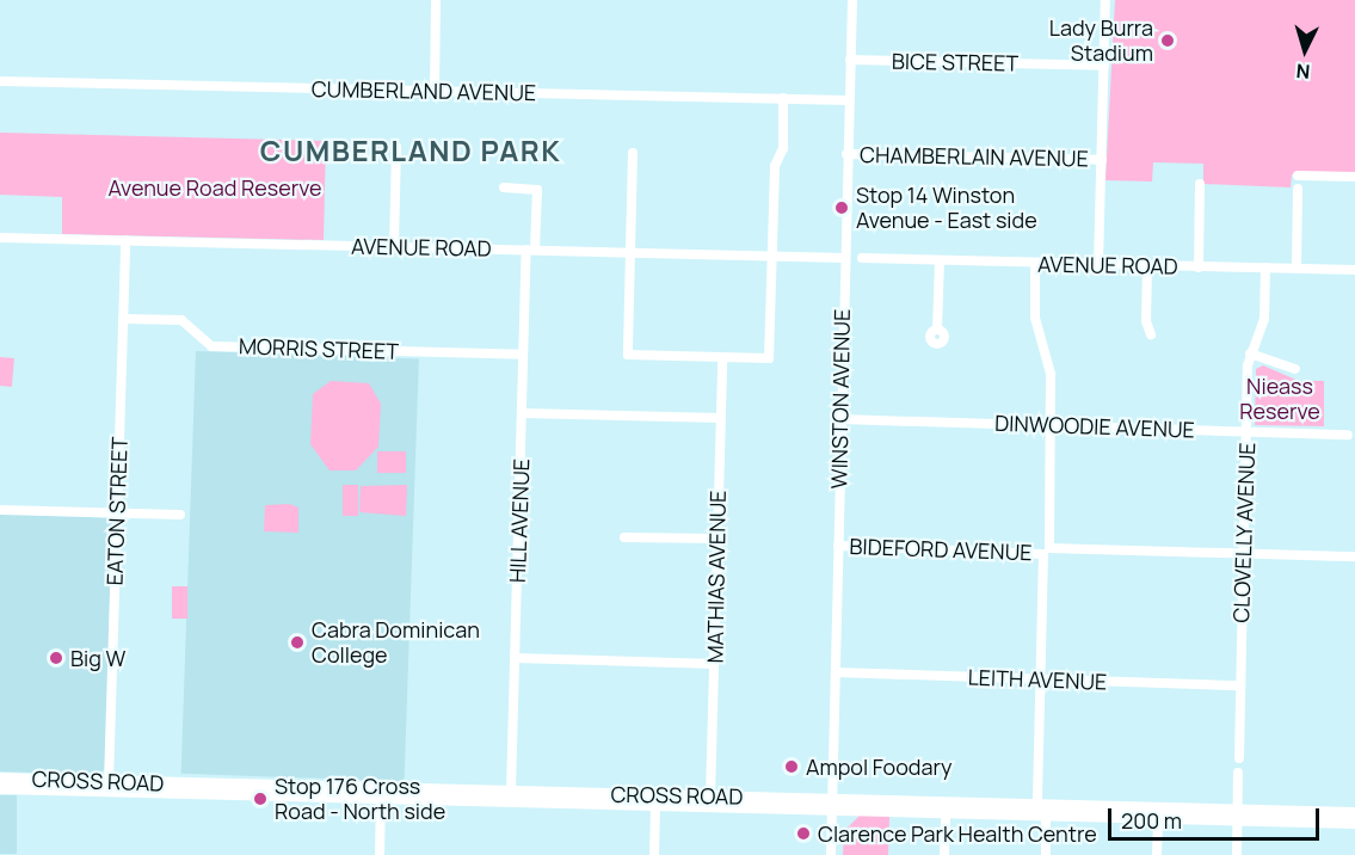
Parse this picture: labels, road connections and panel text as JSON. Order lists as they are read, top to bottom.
{
  "streets": {
    "highway": ["CROSS ROAD"],
    "street": [
      "BICE STREET",
      "CUMBERLAND AVENUE",
      "CHAMBERLAIN AVENUE",
      "AVENUE ROAD",
      "MORRIS STREET",
      "WINSTON AVENUE",
      "DINWOODIE AVENUE",
      "EATON STREET",
      "HILL AVENUE",
      "CLOVELLY AVENUE",
      "BIDEFORD AVENUE",
      "MATHIAS AVENUE",
      "LEITH AVENUE"
    ]
  },
  "crossings": [
    ["BICE STREET", "WINSTON AVENUE"],
    ["CUMBERLAND AVENUE", "WINSTON AVENUE"],
    ["CHAMBERLAIN AVENUE", "WINSTON AVENUE"],
    ["AVENUE ROAD", "WINSTON AVENUE"],
    ["AVENUE ROAD", "EATON STREET"],
    ["AVENUE ROAD", "HILL AVENUE"],
    ["AVENUE ROAD", "CLOVELLY AVENUE"],
    ["MORRIS STREET", "EATON STREET"],
    ["MORRIS STREET", "HILL AVENUE"],
    ["WINSTON AVENUE", "DINWOODIE AVENUE"],
    ["WINSTON AVENUE", "BIDEFORD AVENUE"],
    ["WINSTON AVENUE", "LEITH AVENUE"],
    ["WINSTON AVENUE", "CROSS ROAD"],
    ["DINWOODIE AVENUE", "CLOVELLY AVENUE"],
    ["EATON STREET", "CROSS ROAD"],
    ["HILL AVENUE", "CROSS ROAD"],
    ["CLOVELLY AVENUE", "BIDEFORD AVENUE"],
    ["CLOVELLY AVENUE", "LEITH AVENUE"],
    ["MATHIAS AVENUE", "CROSS ROAD"]
  ],
  "districts": ["CUMBERLAND PARK"],
  "parks": ["Avenue Road Reserve", "Nieass Reserve"],
  "places": [
    "Lady Burra Stadium",
    "Stop 14 Winston Avenue - East side",
    "Cabra Dominican College",
    "Big W",
    "Ampol Foodary",
    "Stop 176 Cross Road - North side",
    "Clarence Park Health Centre"
  ],
  "scale_bar": "200 m",
  "north": "bottom"
}
